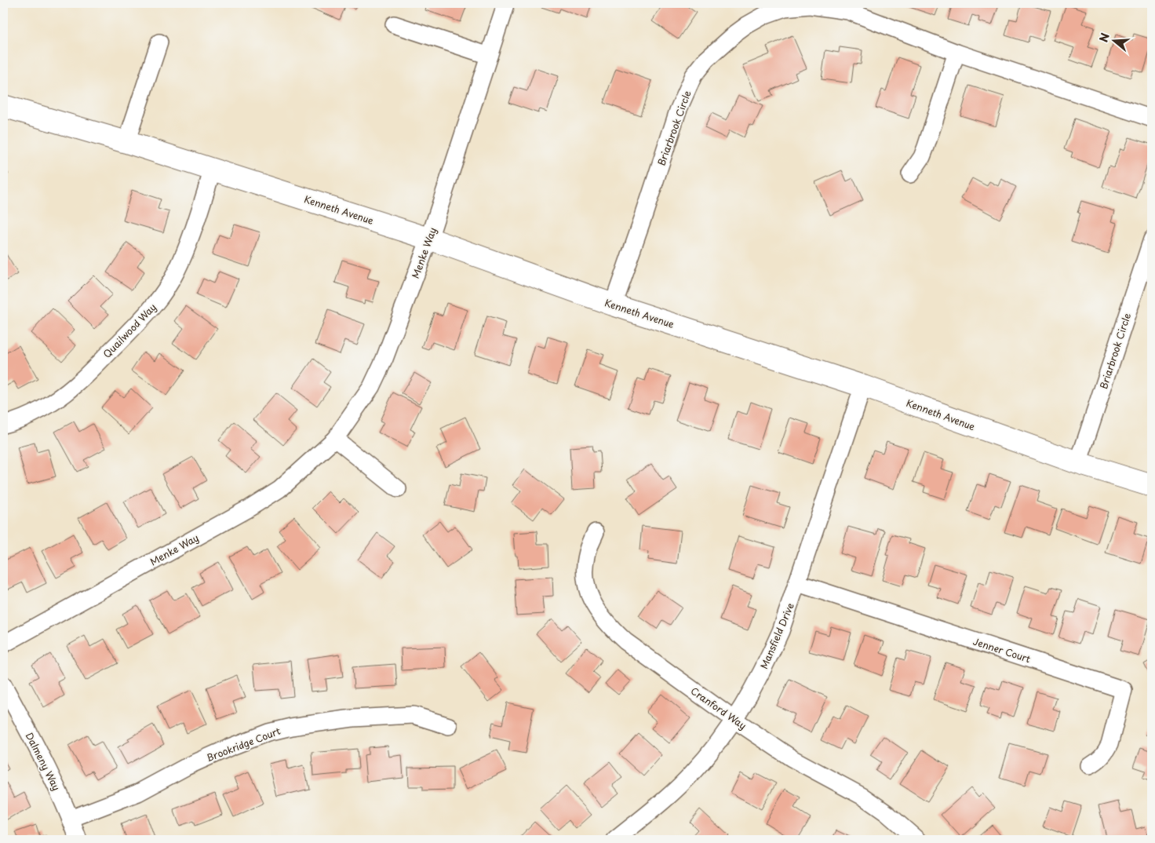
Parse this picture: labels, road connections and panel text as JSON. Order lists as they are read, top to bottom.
{
  "streets": {
    "main road": ["Kenneth Avenue"],
    "street": [
      "Briarbrook Circle",
      "Menke Way",
      "Quailwood Way",
      "Mansfield Drive",
      "Jenner Court",
      "Cranford Way",
      "Brookridge Court",
      "Dalmeny Way"
    ]
  },
  "crossings": [
    ["Briarbrook Circle", "Kenneth Avenue"],
    ["Kenneth Avenue", "Menke Way"],
    ["Kenneth Avenue", "Quailwood Way"],
    ["Kenneth Avenue", "Mansfield Drive"],
    ["Mansfield Drive", "Jenner Court"],
    ["Mansfield Drive", "Cranford Way"],
    ["Brookridge Court", "Dalmeny Way"]
  ],
  "north": "left"
}
